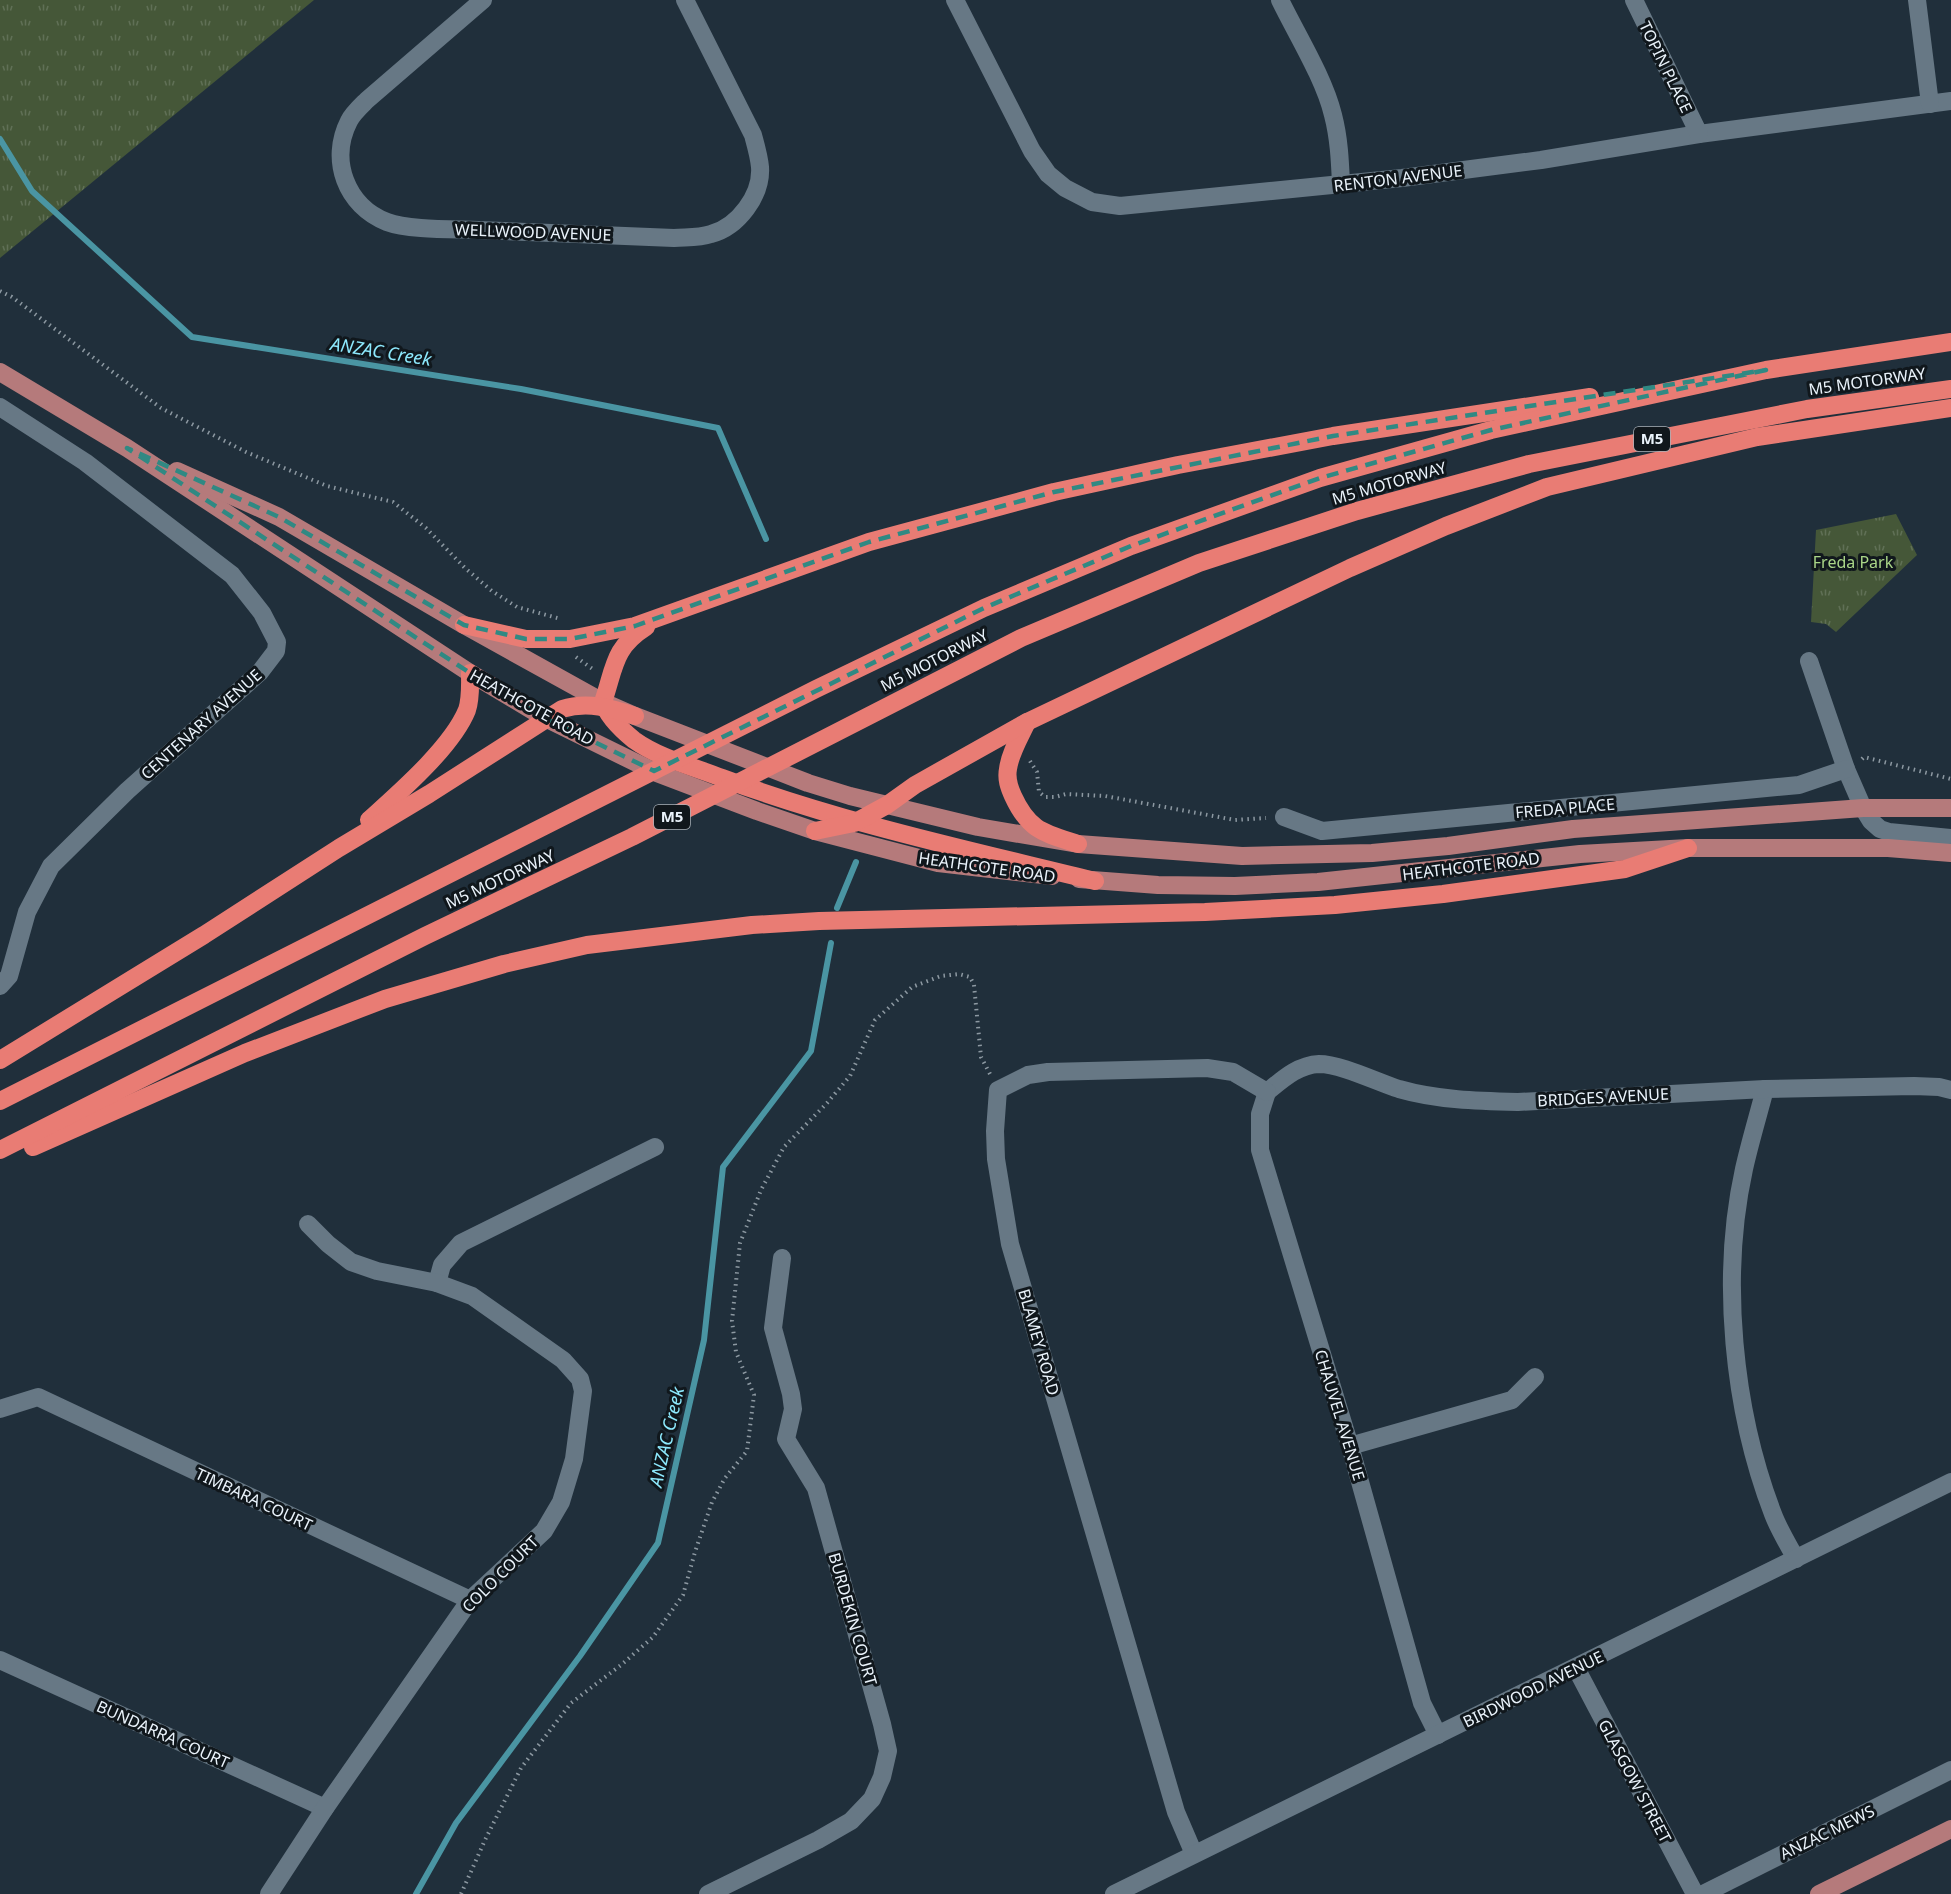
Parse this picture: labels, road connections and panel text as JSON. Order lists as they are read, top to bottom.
{
  "streets": {
    "highway": ["M5 MOTORWAY", "M5"],
    "main road": ["HEATHCOTE ROAD"],
    "street": [
      "TOPIN PLACE",
      "RENTON AVENUE",
      "WELLWOOD AVENUE",
      "CENTENARY AVENUE",
      "FREDA PLACE",
      "BRIDGES AVENUE",
      "BLAMEY ROAD",
      "CHAUVEL AVENUE",
      "TIMBARA COURT",
      "COLO COURT",
      "BURDEKIN COURT",
      "BIRDWOOD AVENUE",
      "BUNDARRA COURT",
      "GLASGOW STREET",
      "ANZAC MEWS"
    ]
  },
  "crossings": [
    ["TOPIN PLACE", "RENTON AVENUE"],
    ["BRIDGES AVENUE", "CHAUVEL AVENUE"],
    ["BLAMEY ROAD", "BIRDWOOD AVENUE"],
    ["CHAUVEL AVENUE", "BIRDWOOD AVENUE"],
    ["TIMBARA COURT", "COLO COURT"],
    ["COLO COURT", "BUNDARRA COURT"],
    ["BIRDWOOD AVENUE", "GLASGOW STREET"]
  ],
  "water": ["ANZAC Creek"],
  "parks": ["Freda Park"]
}
